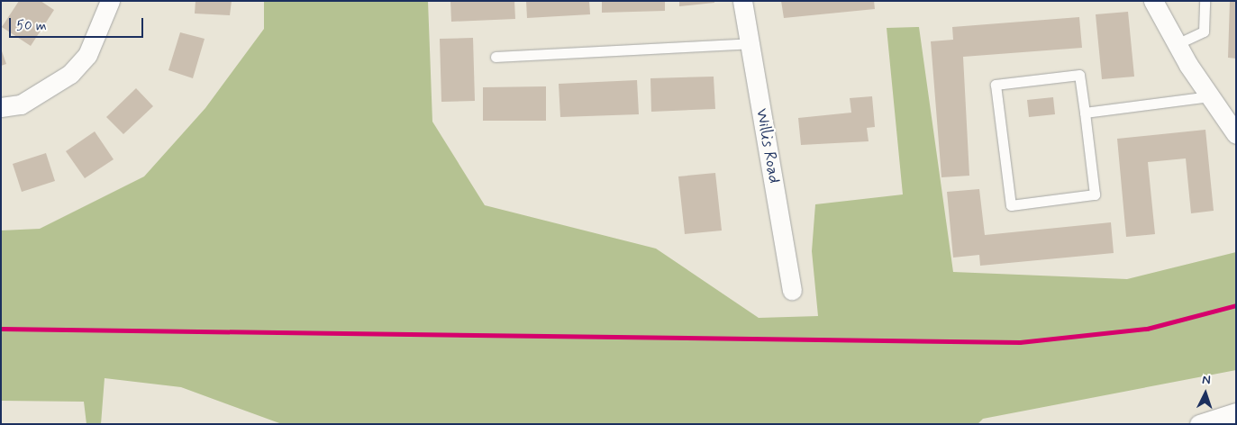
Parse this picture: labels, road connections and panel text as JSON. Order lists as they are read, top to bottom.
{
  "streets": {
    "street": ["Willis Road"]
  },
  "scale_bar": "50 m",
  "north": "top"
}
